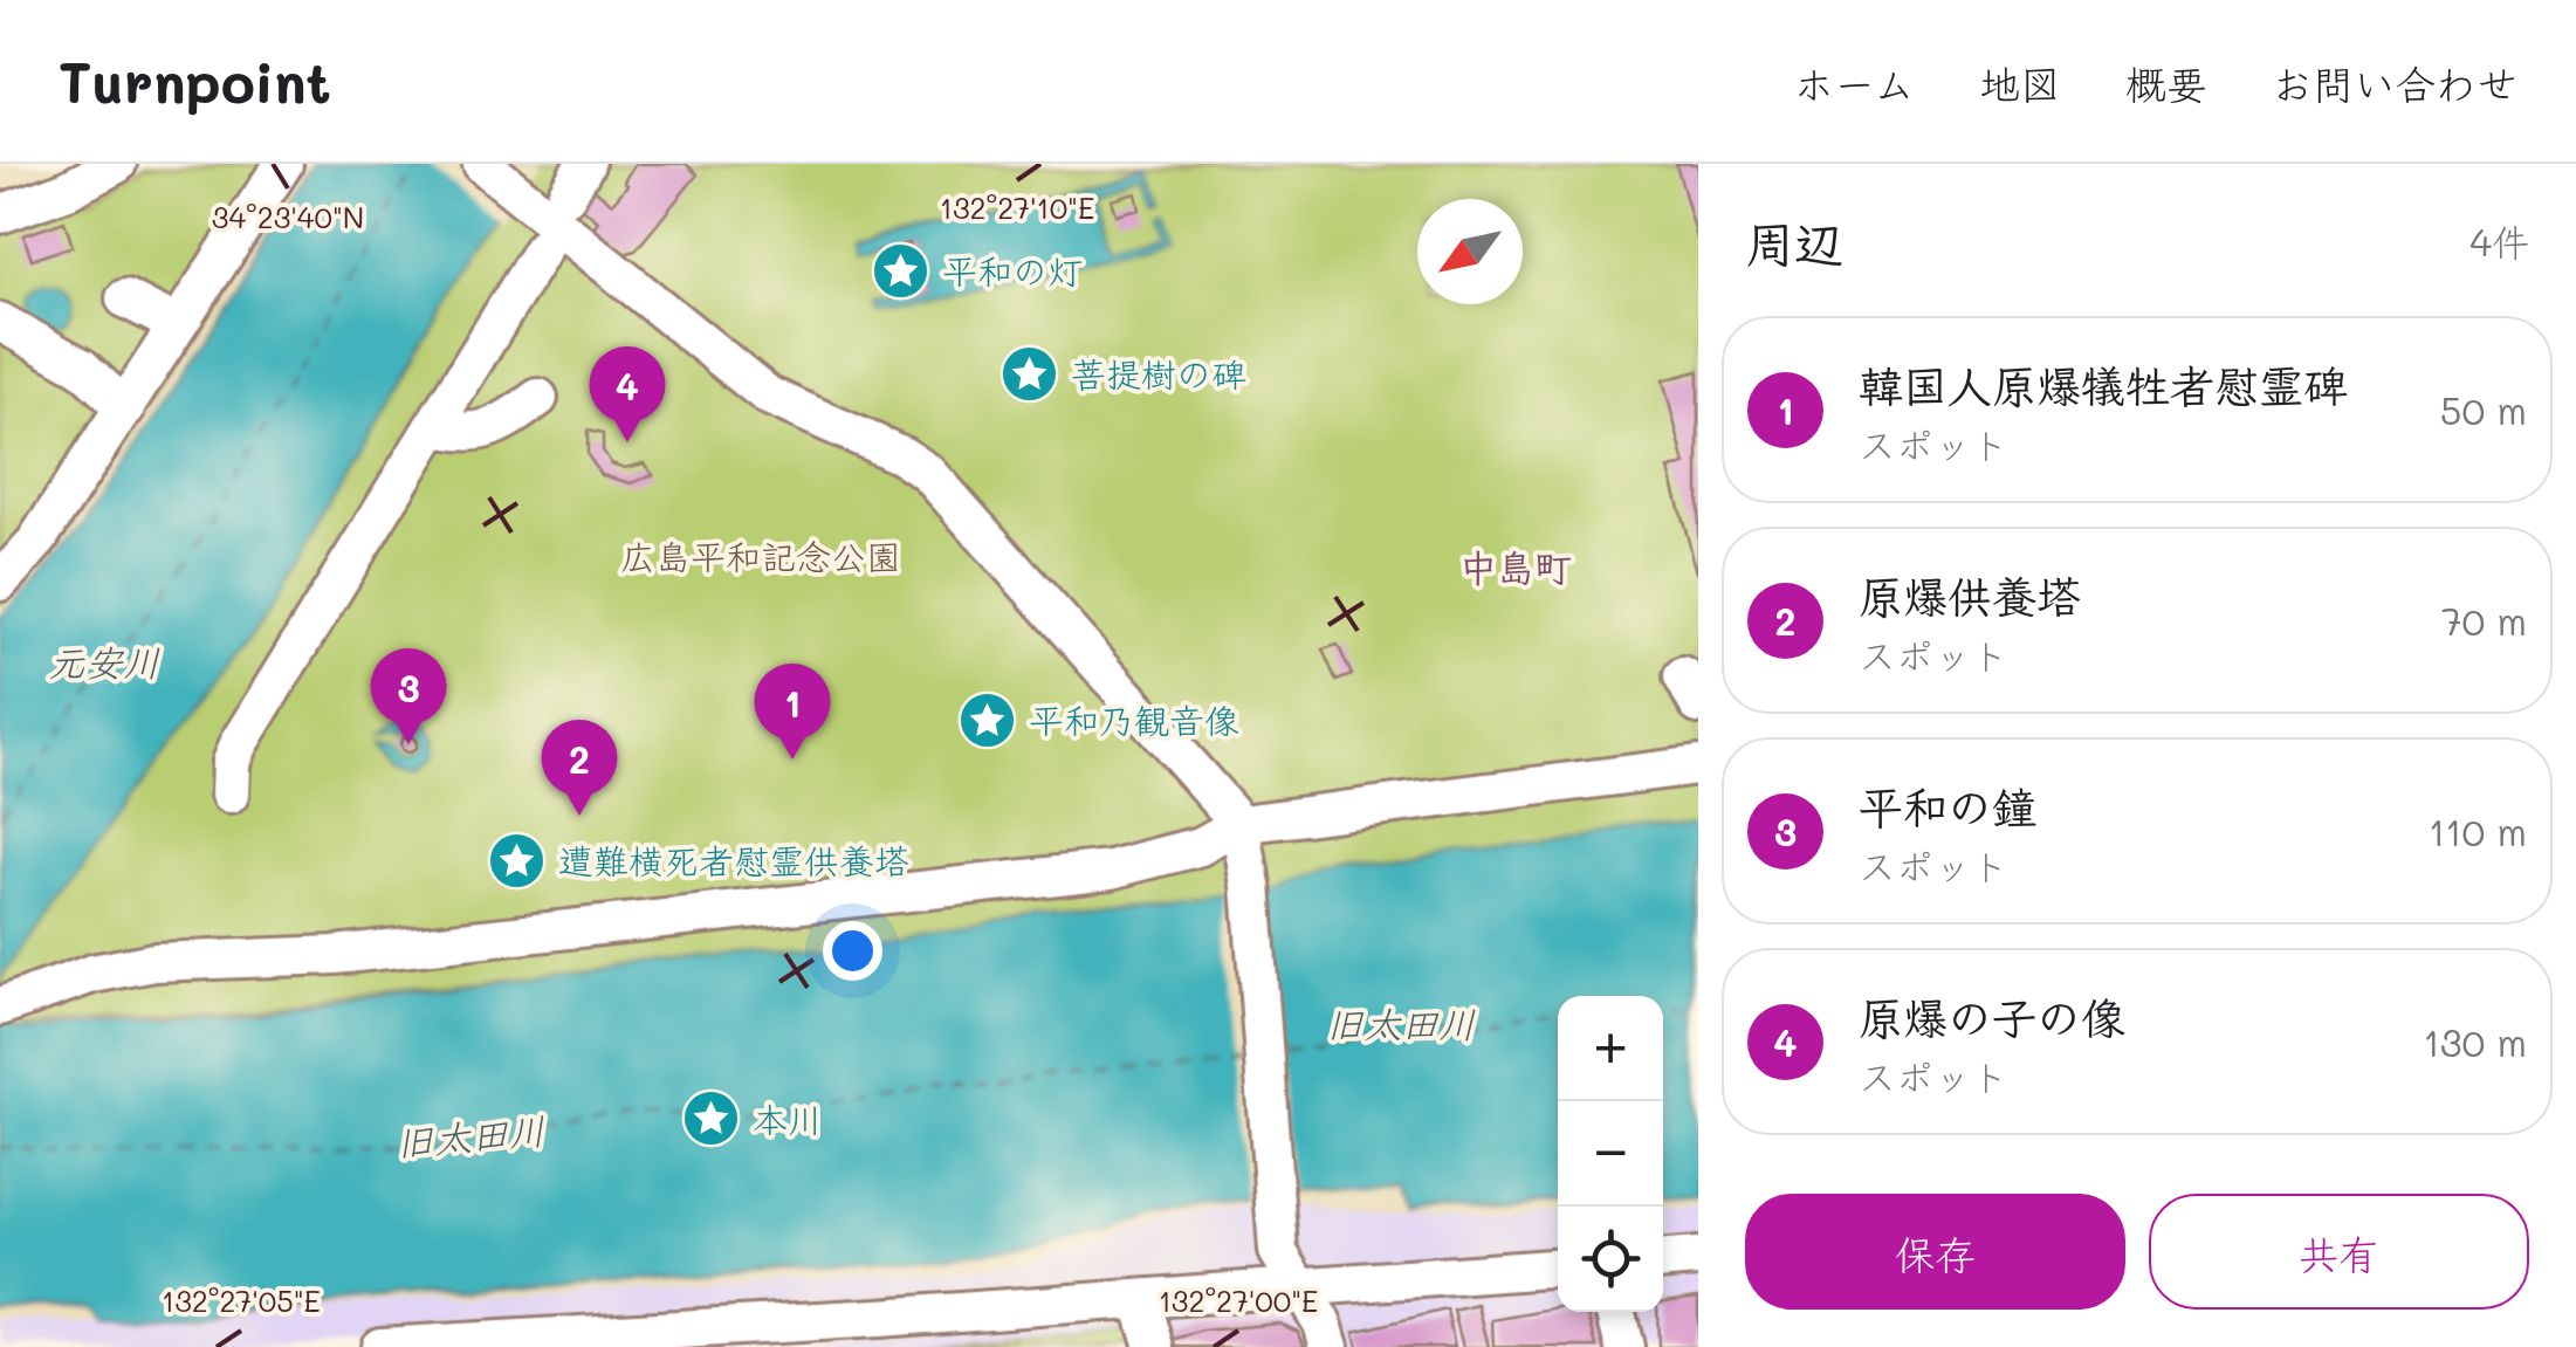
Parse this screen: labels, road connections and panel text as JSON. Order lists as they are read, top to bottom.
{
  "districts": ["中島町"],
  "water": ["元安川", "旧太田川"],
  "parks": ["広島平和記念公園"],
  "places": {
    "place": [
      "平和の灯",
      "菩提樹の碑",
      "平和乃観音像",
      "遭難横死者慰霊供養塔",
      "本川"
    ]
  },
  "north": "bottom left",
  "page": {
    "header": "Turnpoint",
    "nav": [
      "ホーム",
      "地図",
      "概要",
      "お問い合わせ"
    ],
    "heading": ["周辺", "4件"],
    "list": [
      {
        "mark": "1",
        "name": "韓国人原爆犠牲者慰霊碑",
        "note": "スポット",
        "value": "50 m"
      },
      {
        "mark": "2",
        "name": "原爆供養塔",
        "note": "スポット",
        "value": "70 m"
      },
      {
        "mark": "3",
        "name": "平和の鐘",
        "note": "スポット",
        "value": "110 m"
      },
      {
        "mark": "4",
        "name": "原爆の子の像",
        "note": "スポット",
        "value": "130 m"
      }
    ],
    "pins": [
      "4",
      "3",
      "1",
      "2"
    ],
    "map_buttons": ["+", "−"],
    "buttons": ["保存", "共有"]
  },
  "coordinates": [
    "132°27'10\"E",
    "34°23'40\"N",
    "132°27'05\"E",
    "132°27'00\"E"
  ]
}
